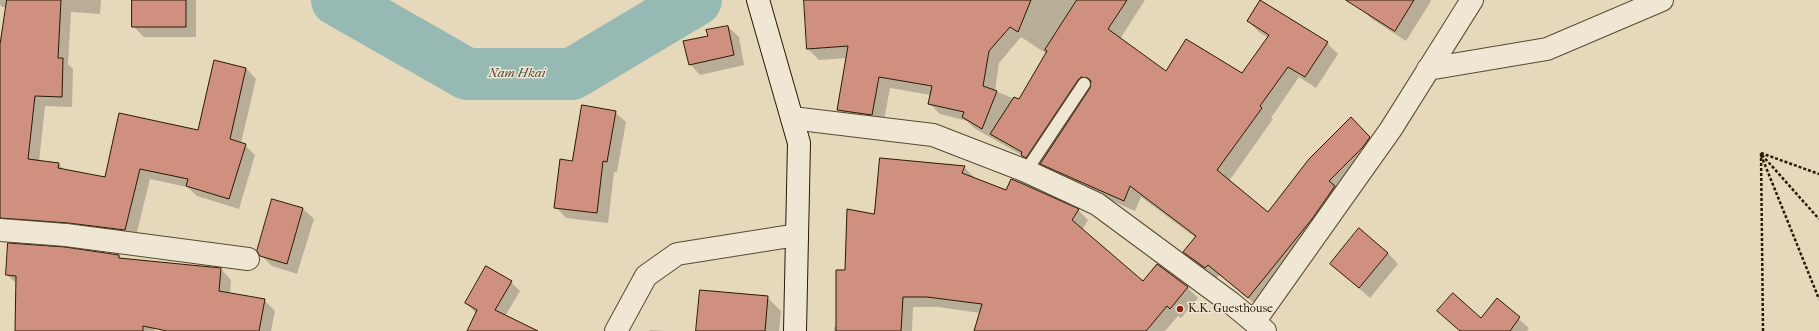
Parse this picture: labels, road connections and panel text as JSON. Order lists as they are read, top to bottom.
{
  "water": ["Nam Hkai"],
  "places": ["K.K. Guesthouse"]
}
